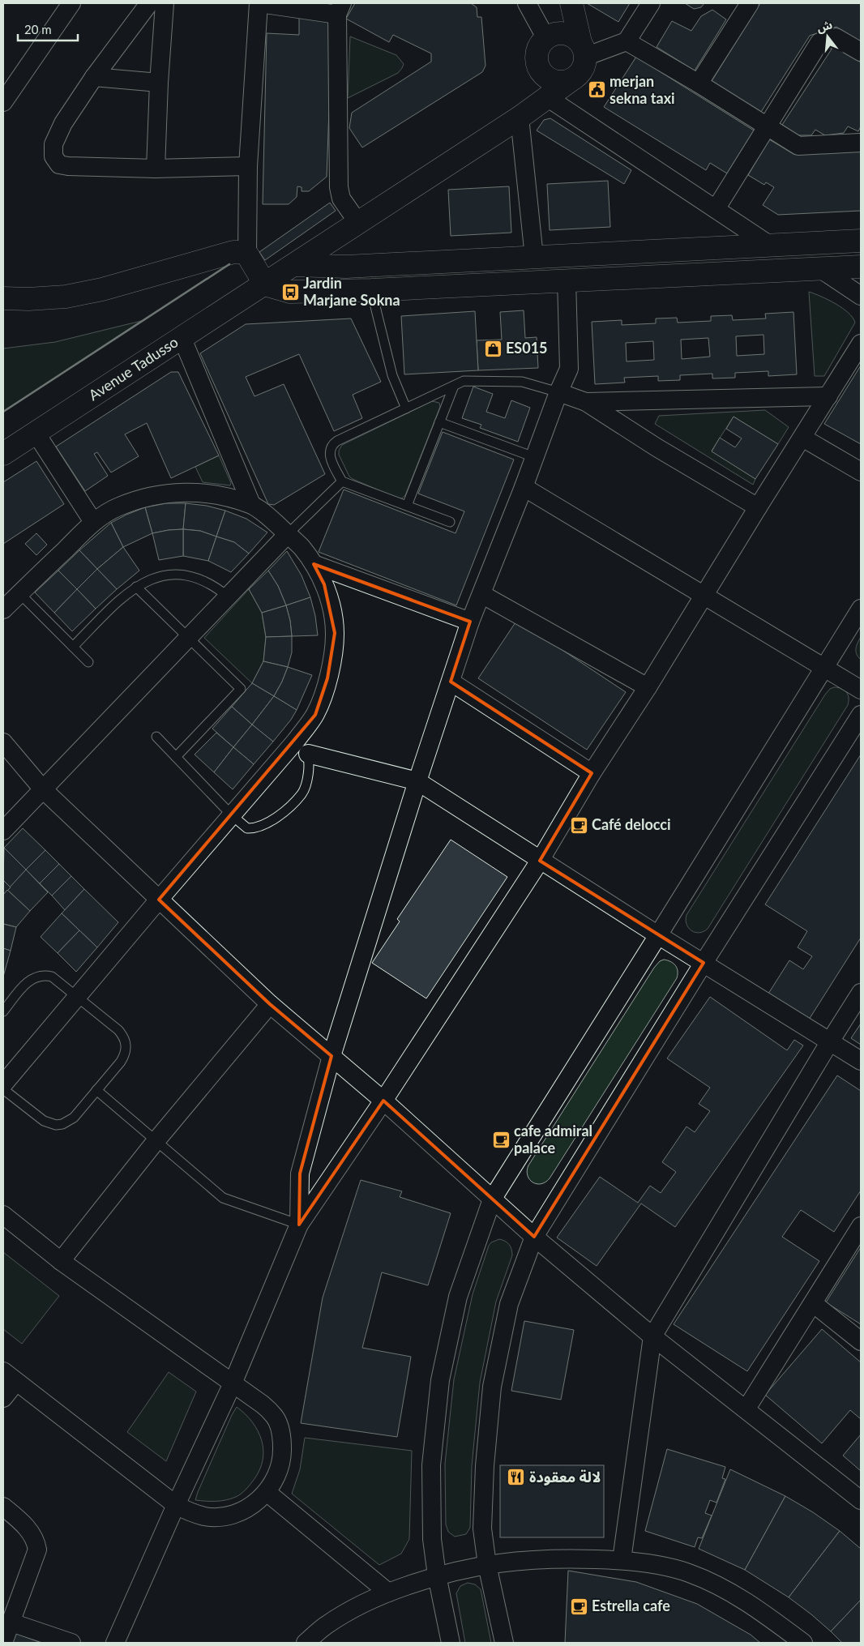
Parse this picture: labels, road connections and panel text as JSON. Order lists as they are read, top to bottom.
{
  "streets": {
    "street": ["Avenue Tadusso"]
  },
  "places": {
    "public building": ["merjan sekna taxi"],
    "bus stop": ["Jardin Marjane Sokna"],
    "shop": ["ES015"],
    "cafe": ["Café delocci", "cafe admiral palace", "Estrella cafe"],
    "restaurant": ["لالة معقودة"]
  },
  "scale_bar": "20 m",
  "north": "top"
}
